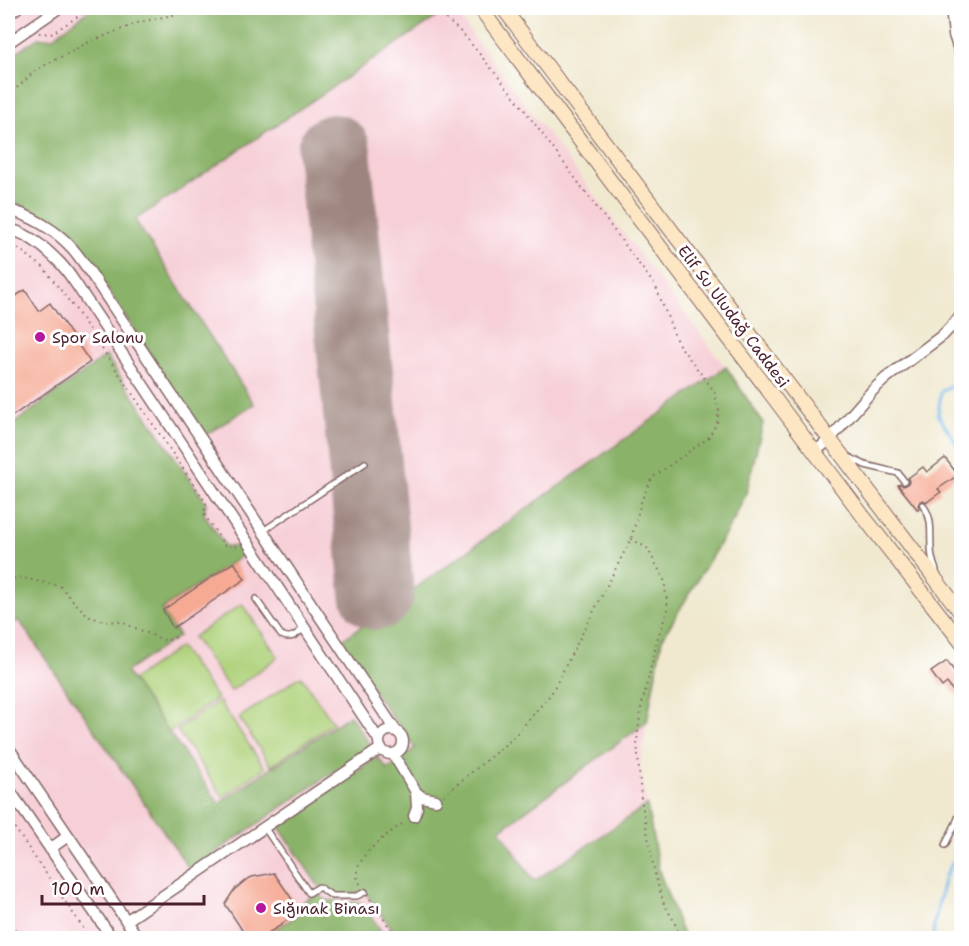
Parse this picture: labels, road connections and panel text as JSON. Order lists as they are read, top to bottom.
{
  "streets": {
    "main road": ["Elif Su Uludağ Caddesi"]
  },
  "places": ["Spor Salonu", "Sığınak Binası"],
  "scale_bar": "100 m"
}
